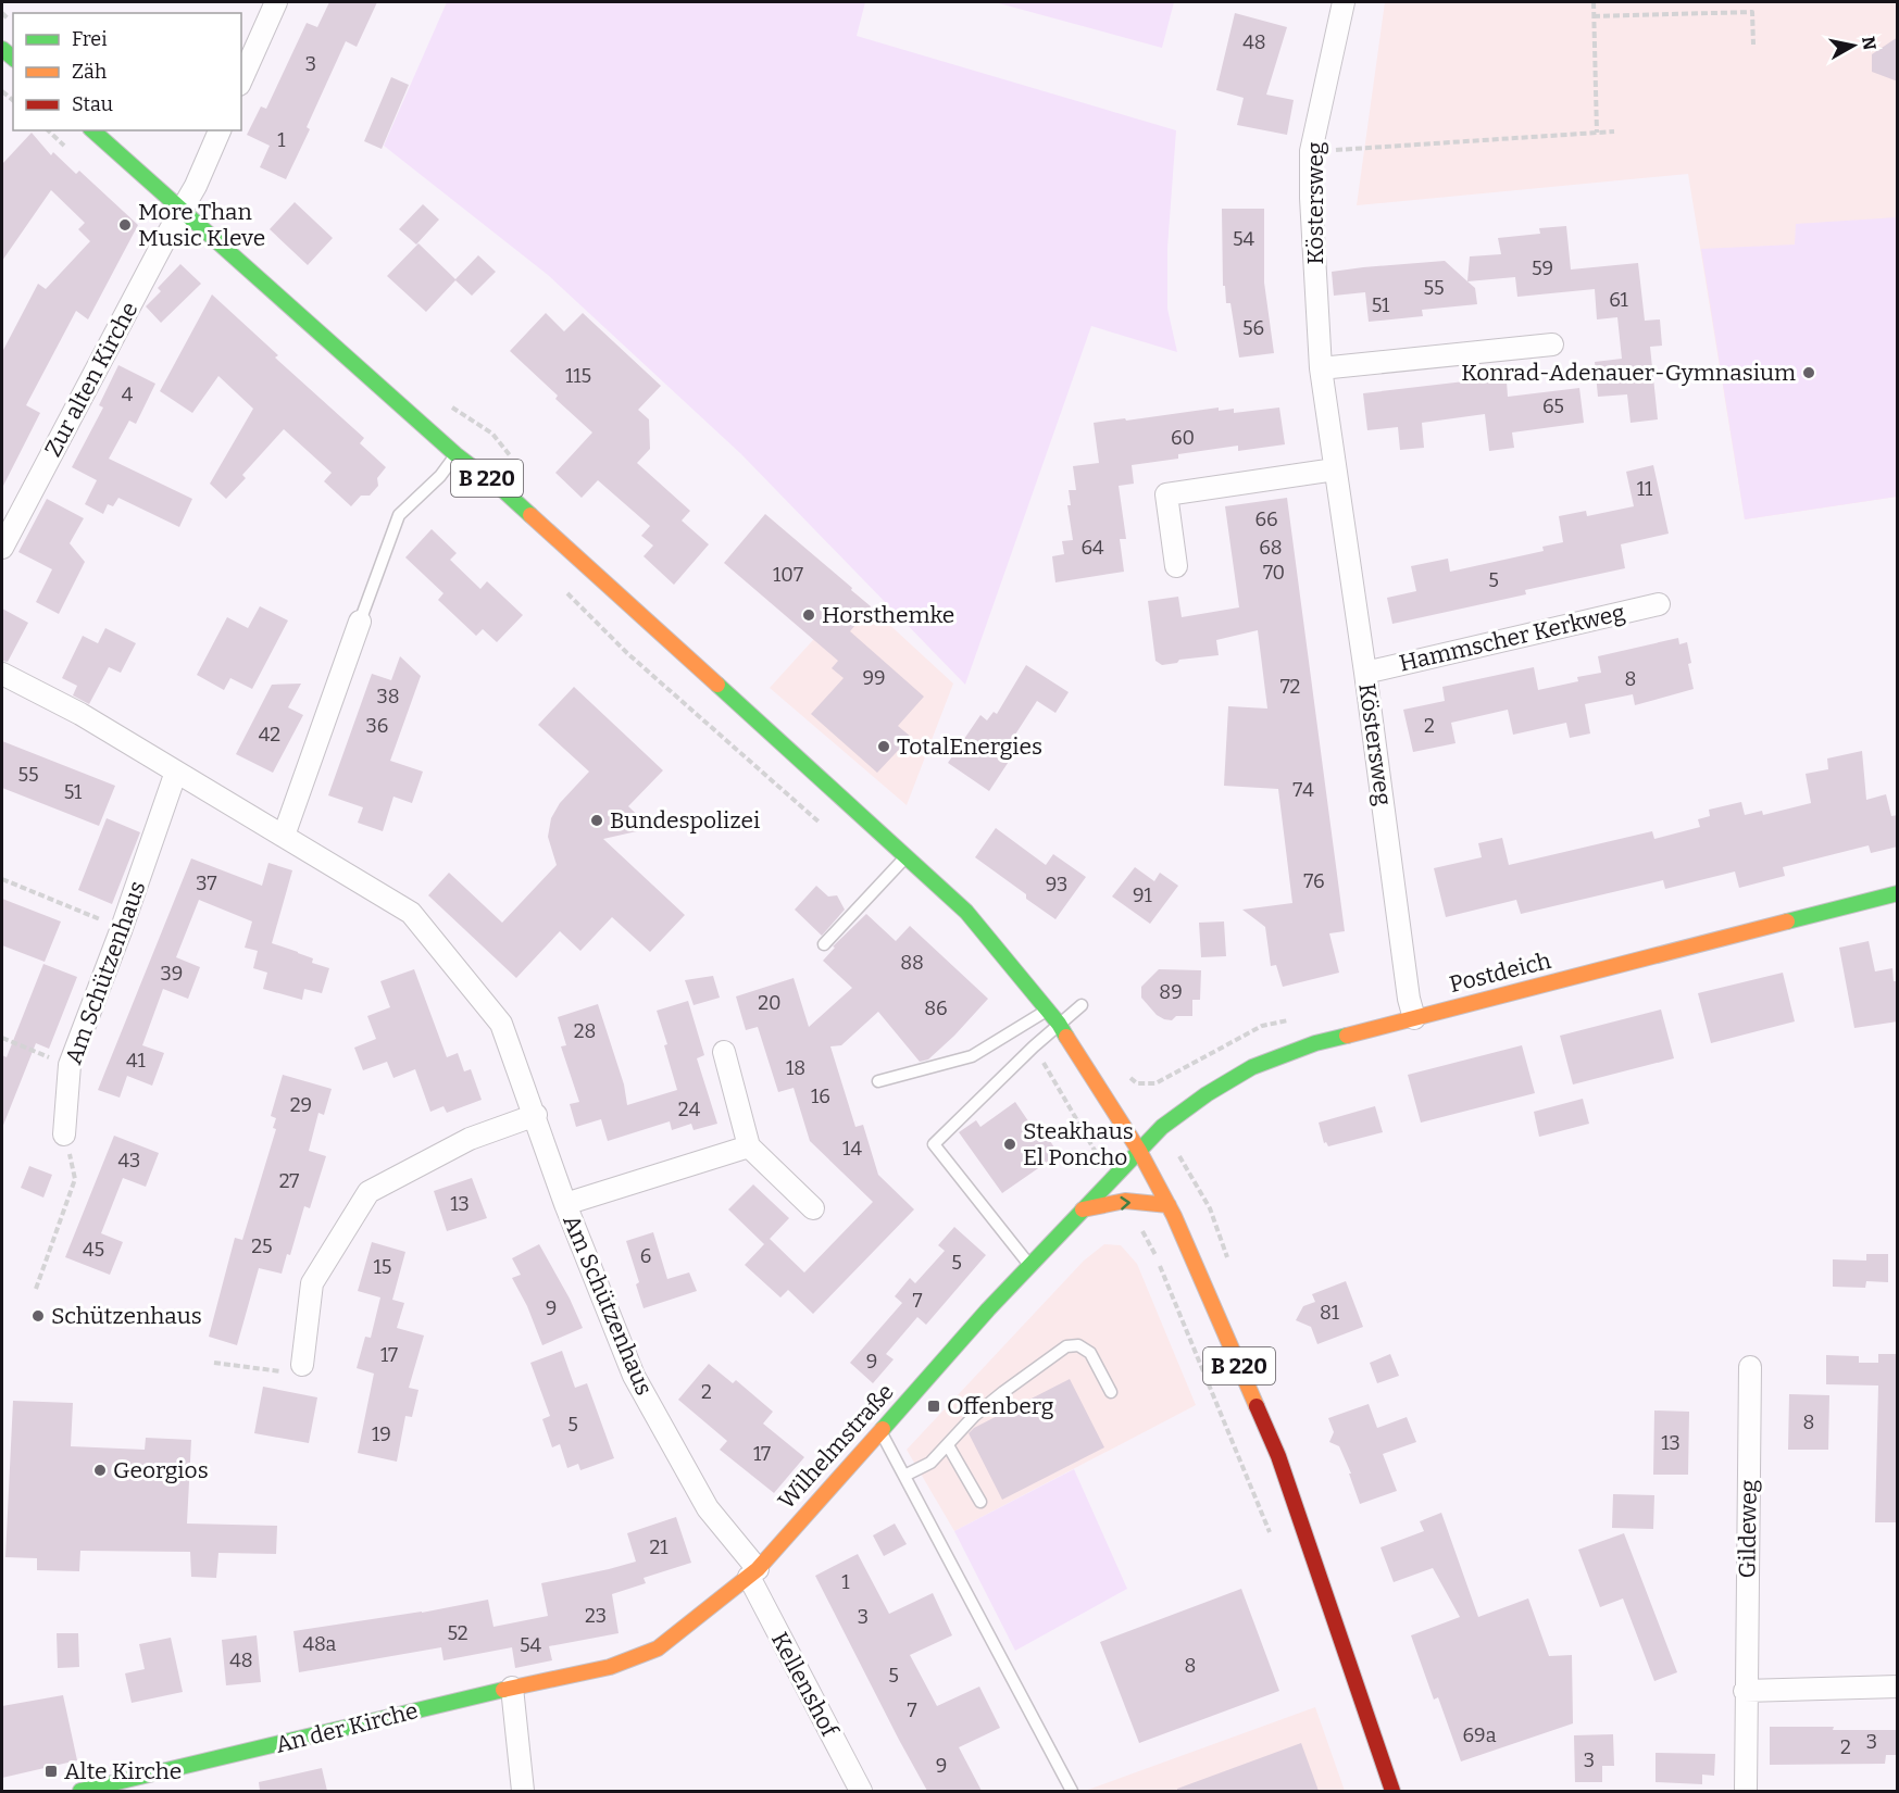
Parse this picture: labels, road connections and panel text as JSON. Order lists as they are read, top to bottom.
{
  "streets": {
    "main road": [
      "B 220",
      "Postdeich",
      "Wilhelmstraße",
      "An der Kirche"
    ],
    "street": [
      "Köstersweg",
      "Zur alten Kirche",
      "Hammscher Kerkweg",
      "Am Schützenhaus",
      "Gildeweg",
      "Kellenshof"
    ]
  },
  "crossings": [
    ["Köstersweg", "Hammscher Kerkweg"],
    ["Köstersweg", "Postdeich"],
    ["Zur alten Kirche", "B 220"],
    ["B 220", "Postdeich"],
    ["B 220", "Wilhelmstraße"],
    ["Am Schützenhaus", "Wilhelmstraße"],
    ["Am Schützenhaus", "Kellenshof"],
    ["Postdeich", "Wilhelmstraße"],
    ["Wilhelmstraße", "Kellenshof"],
    ["Wilhelmstraße", "An der Kirche"]
  ],
  "places": {
    "other": [
      "More Than Music Kleve",
      "Konrad-Adenauer-Gymnasium",
      "Horsthemke",
      "TotalEnergies",
      "Bundespolizei",
      "Steakhaus El Poncho",
      "Schützenhaus",
      "Georgios"
    ],
    "transit": ["Offenberg", "Alte Kirche"]
  },
  "house_numbers": [
    "48",
    "3",
    "1",
    "54",
    "59",
    "55",
    "61",
    "51",
    "56",
    "115",
    "4",
    "65",
    "60",
    "11",
    "66",
    "64",
    "68",
    "70",
    "107",
    "5",
    "99",
    "8",
    "72",
    "38",
    "36",
    "2",
    "42",
    "55",
    "74",
    "51",
    "76",
    "37",
    "93",
    "91",
    "88",
    "39",
    "89",
    "20",
    "86",
    "28",
    "41",
    "18",
    "16",
    "29",
    "24",
    "14",
    "43",
    "27",
    "13",
    "25",
    "45",
    "6",
    "5",
    "15",
    "7",
    "9",
    "81",
    "17",
    "9",
    "2",
    "8",
    "5",
    "19",
    "13",
    "17",
    "21",
    "1",
    "23",
    "3",
    "52",
    "48a",
    "54",
    "48",
    "8",
    "5",
    "7",
    "69a",
    "3",
    "2",
    "3",
    "9"
  ],
  "legend": ["Frei", "Zäh", "Stau"],
  "north": "right"
}
